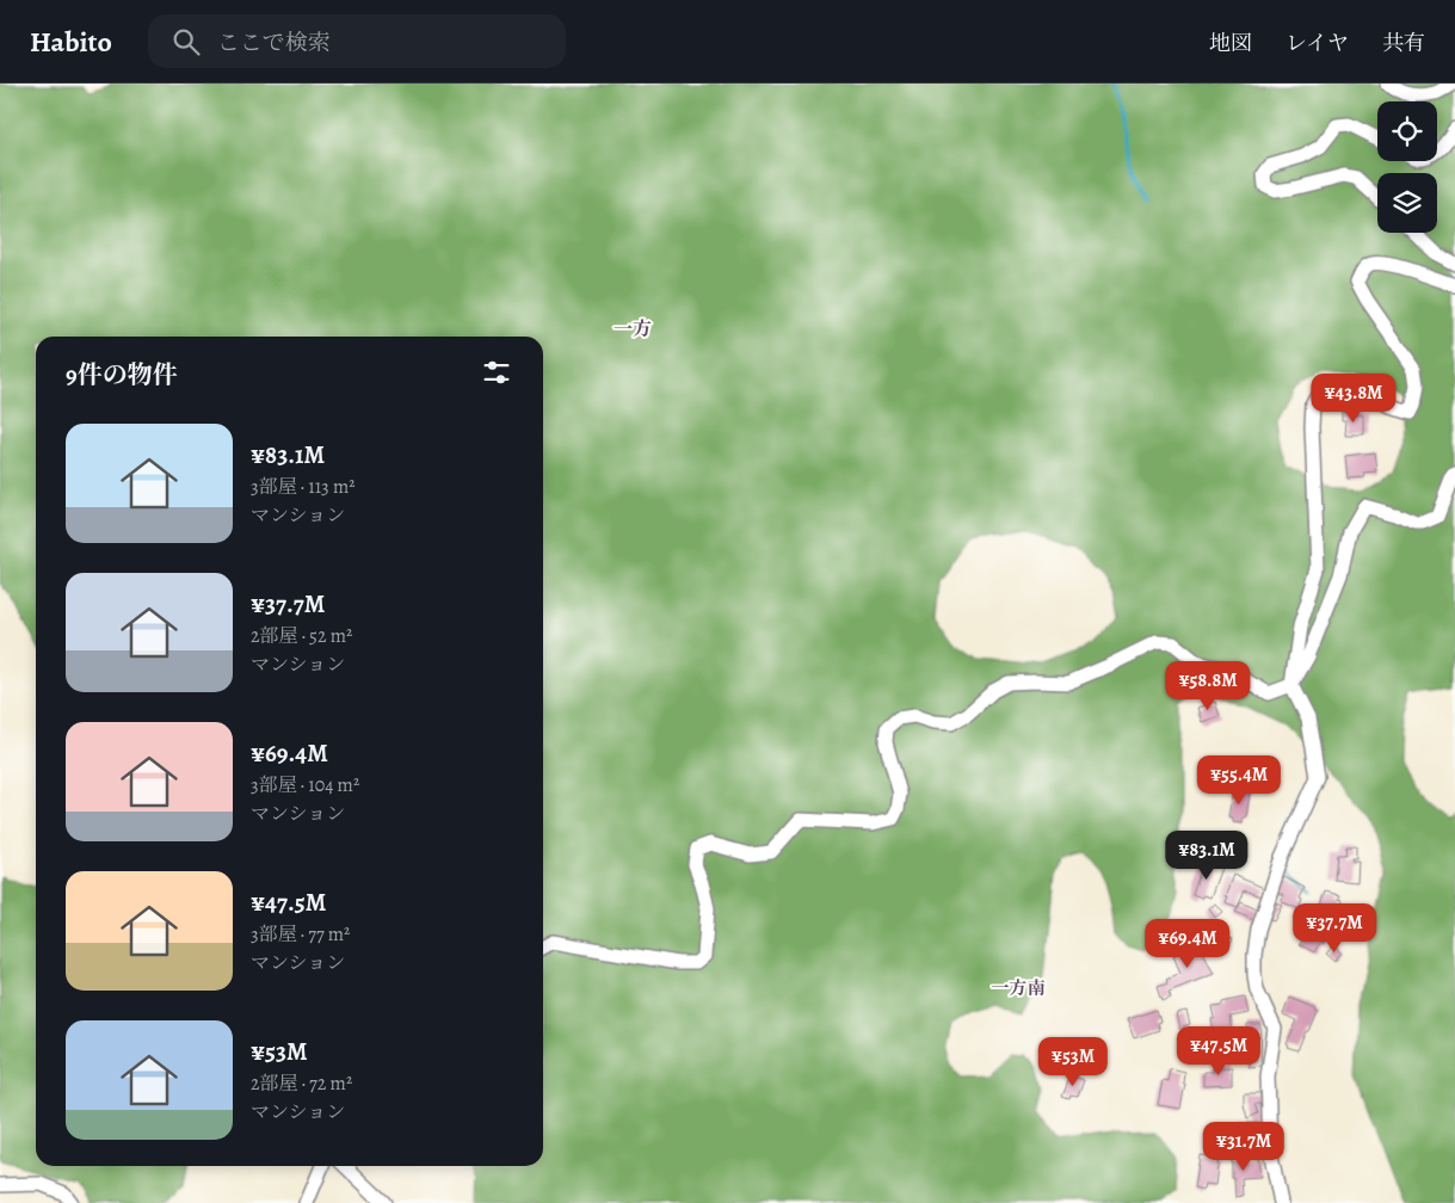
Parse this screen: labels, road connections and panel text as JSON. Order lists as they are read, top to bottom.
{
  "districts": ["一方", "一方南"],
  "page": {
    "header": "Habito",
    "search": "ここで検索",
    "nav": ["地図", "レイヤ", "共有"],
    "heading": "9件の物件",
    "price": [
      "¥43.8M",
      "¥58.8M",
      "¥55.4M",
      "¥83.1M",
      "¥37.7M",
      "¥69.4M",
      "¥47.5M",
      "¥53M",
      "¥31.7M"
    ],
    "list": [
      {
        "name": "¥83.1M",
        "note": "3部屋 · 113 m² · マンション"
      },
      {
        "name": "¥37.7M",
        "note": "2部屋 · 52 m² · マンション"
      },
      {
        "name": "¥69.4M",
        "note": "3部屋 · 104 m² · マンション"
      },
      {
        "name": "¥47.5M",
        "note": "3部屋 · 77 m² · マンション"
      },
      {
        "name": "¥53M",
        "note": "2部屋 · 72 m² · マンション"
      }
    ]
  }
}
